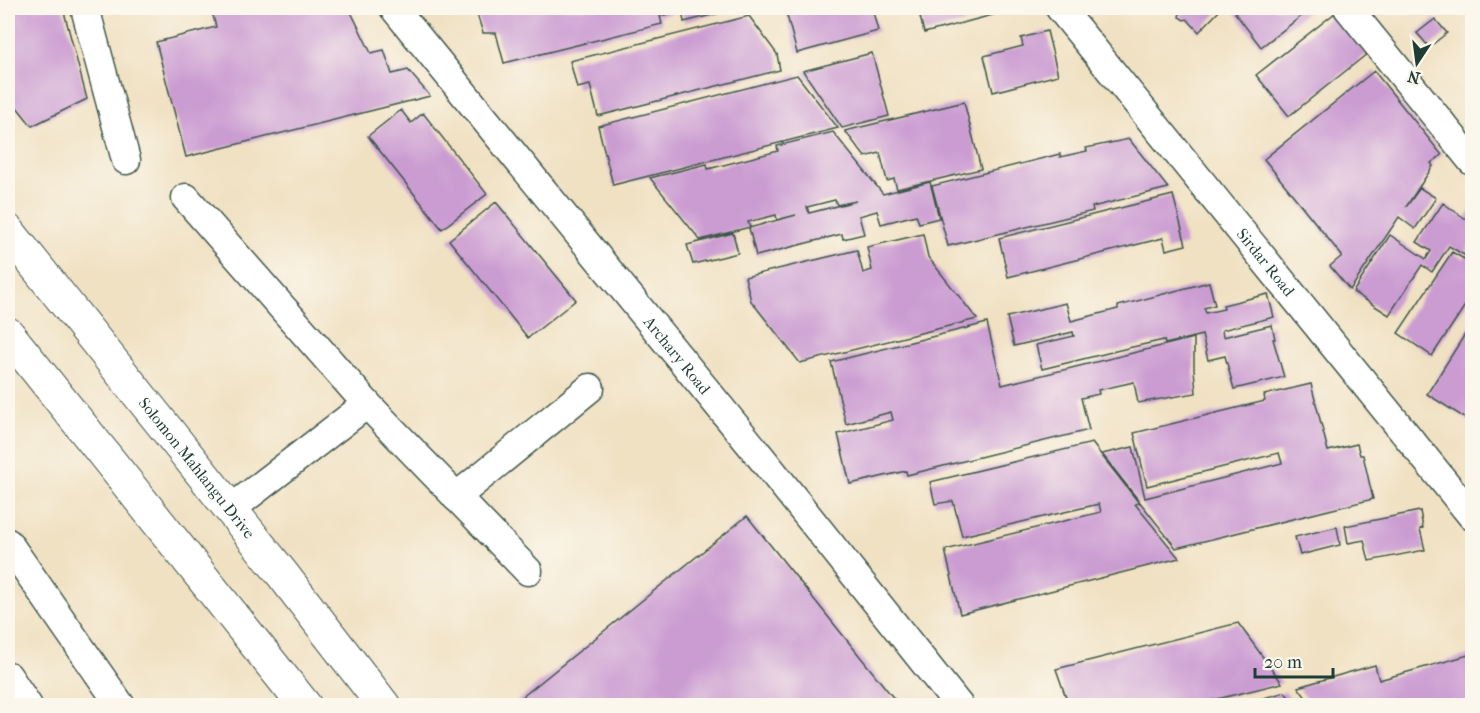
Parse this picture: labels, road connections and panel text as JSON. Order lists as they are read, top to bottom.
{
  "streets": {
    "main road": ["Solomon Mahlangu Drive"],
    "street": ["Sirdar Road", "Archary Road"]
  },
  "scale_bar": "20 m",
  "north": "bottom"
}
